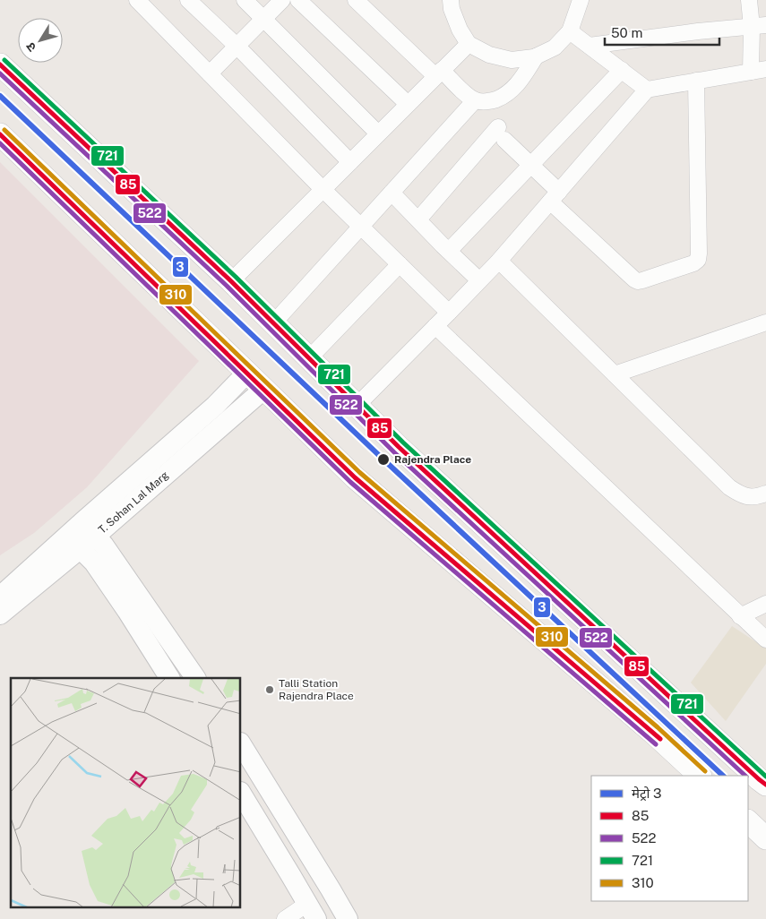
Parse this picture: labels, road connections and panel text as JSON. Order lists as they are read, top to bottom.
{
  "streets": {
    "street": ["T. Sohan Lal Marg"]
  },
  "places": ["Rajendra Place", "Talli Station Rajendra Place"],
  "lines": [
    "transit line 721",
    "transit line 85",
    "transit line 522",
    "metro line 3",
    "transit line 310"
  ],
  "legend": [
    "मेट्रो 3",
    "85",
    "522",
    "721",
    "310"
  ],
  "scale_bar": "50 m",
  "north": "bottom left"
}
